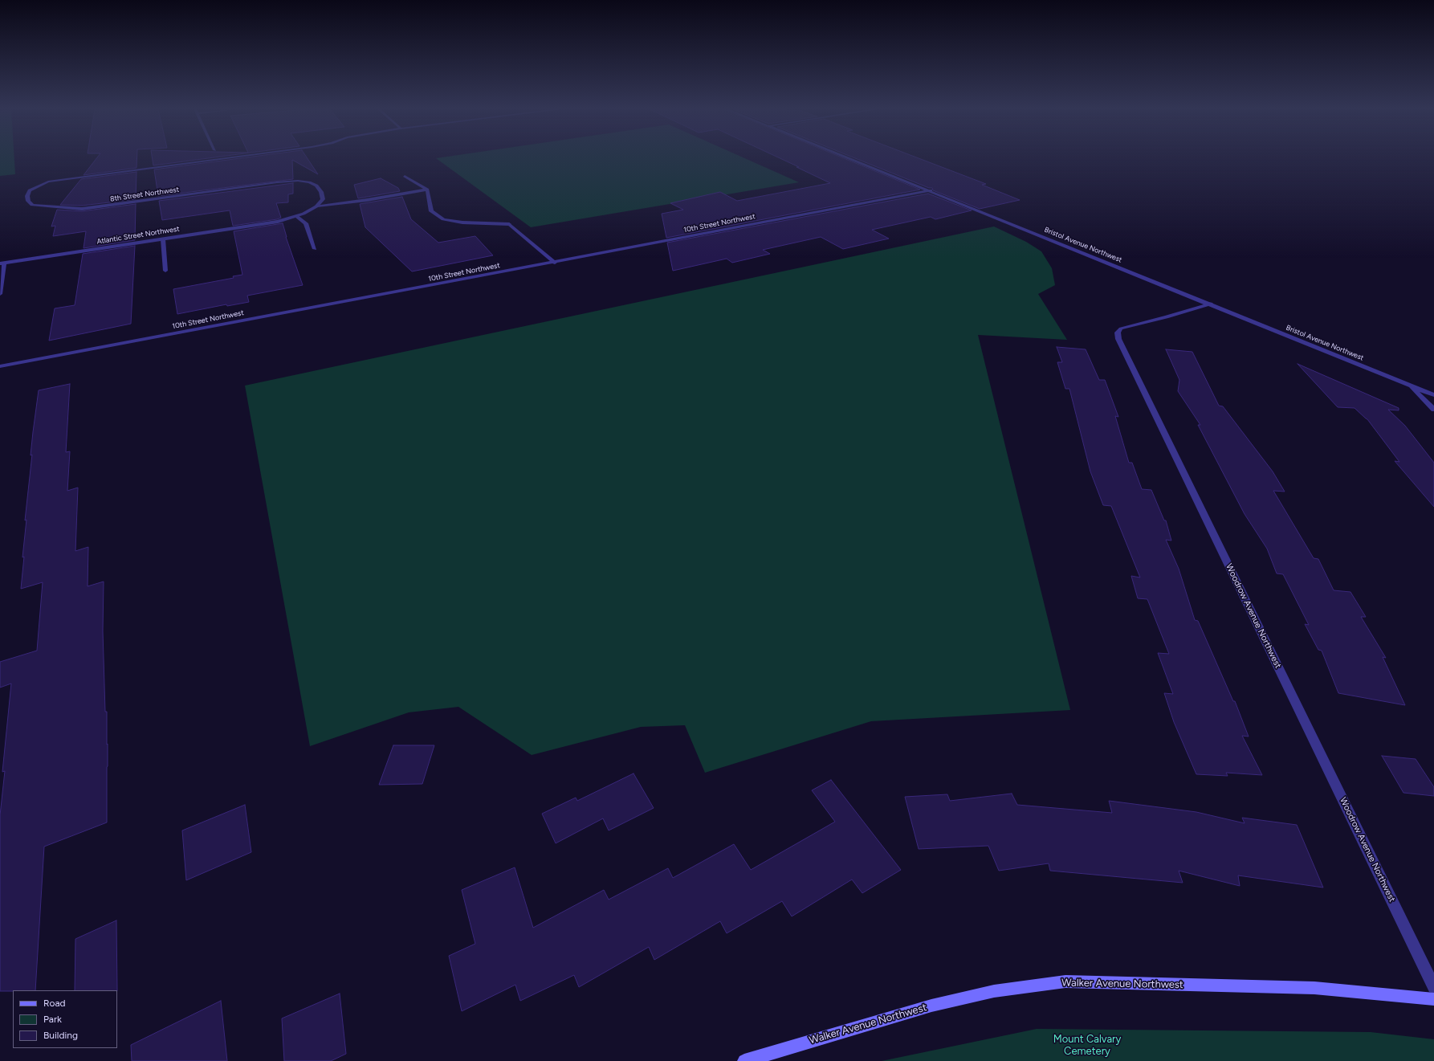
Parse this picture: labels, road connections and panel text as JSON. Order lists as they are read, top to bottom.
{
  "streets": {
    "main road": ["Walker Avenue Northwest"],
    "street": [
      "8th Street Northwest",
      "10th Street Northwest",
      "Atlantic Street Northwest",
      "Bristol Avenue Northwest",
      "Woodrow Avenue Northwest"
    ]
  },
  "crossings": [
    ["10th Street Northwest", "Bristol Avenue Northwest"],
    ["Bristol Avenue Northwest", "Woodrow Avenue Northwest"]
  ],
  "parks": ["Mount Calvary Cemetery"],
  "legend": ["Road", "Park", "Building"]
}
